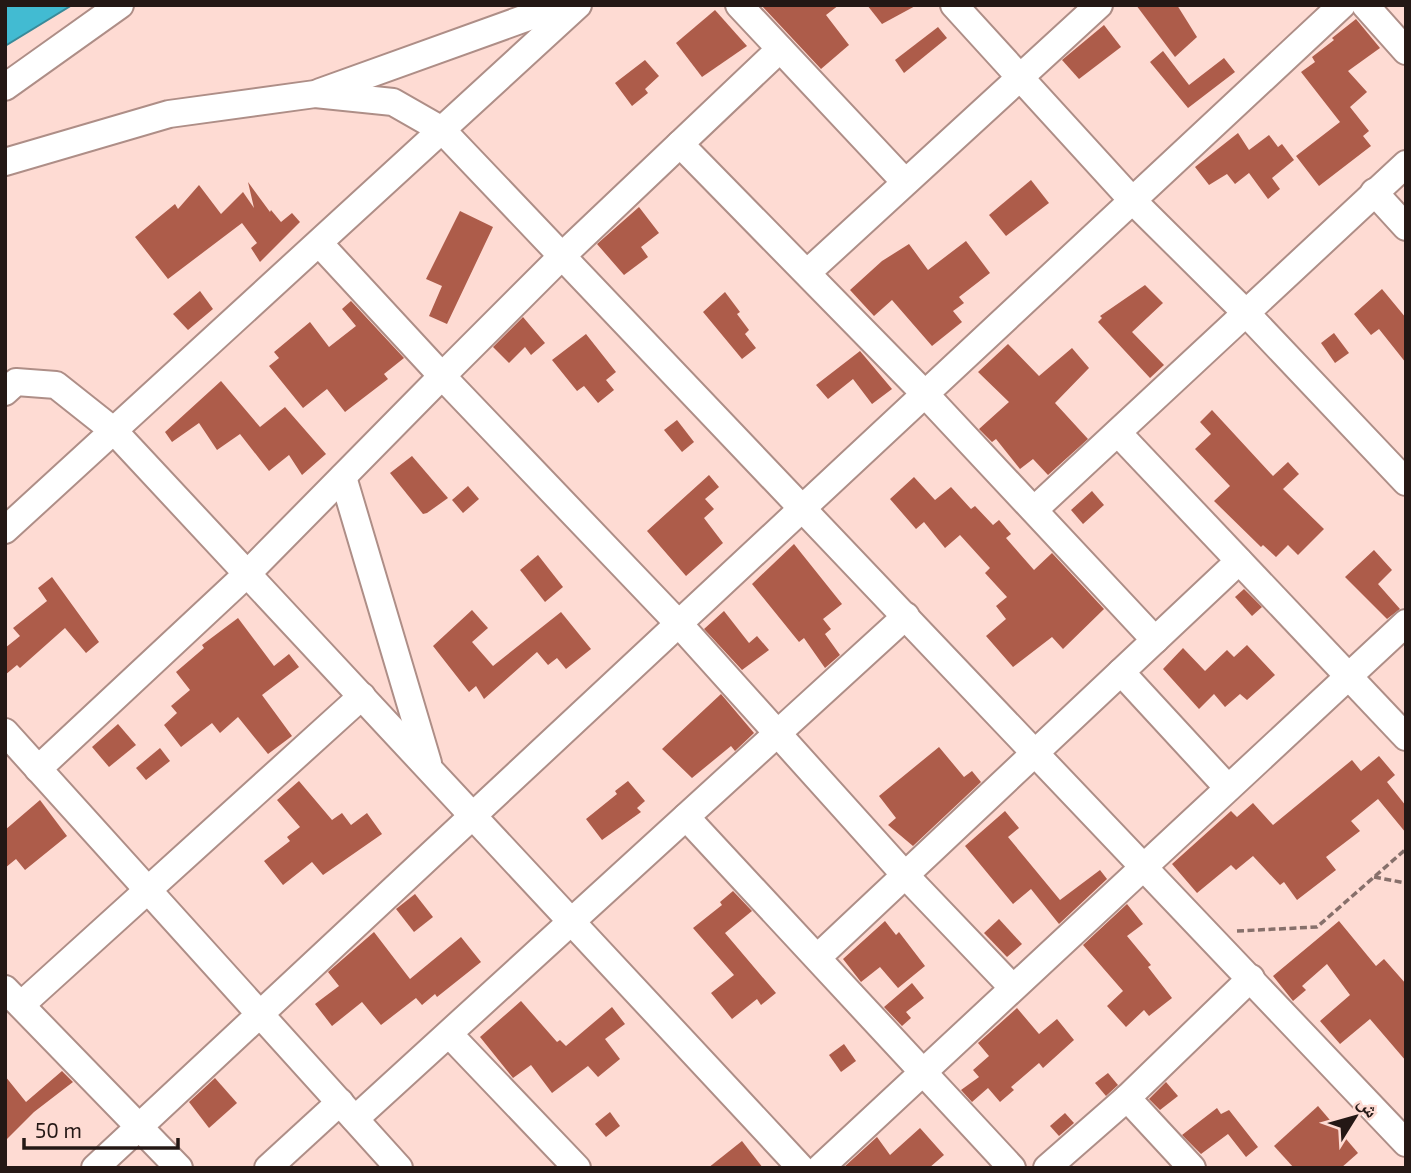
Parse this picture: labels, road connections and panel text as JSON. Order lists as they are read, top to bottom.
{
  "scale_bar": "50 m",
  "north": "top right"
}
